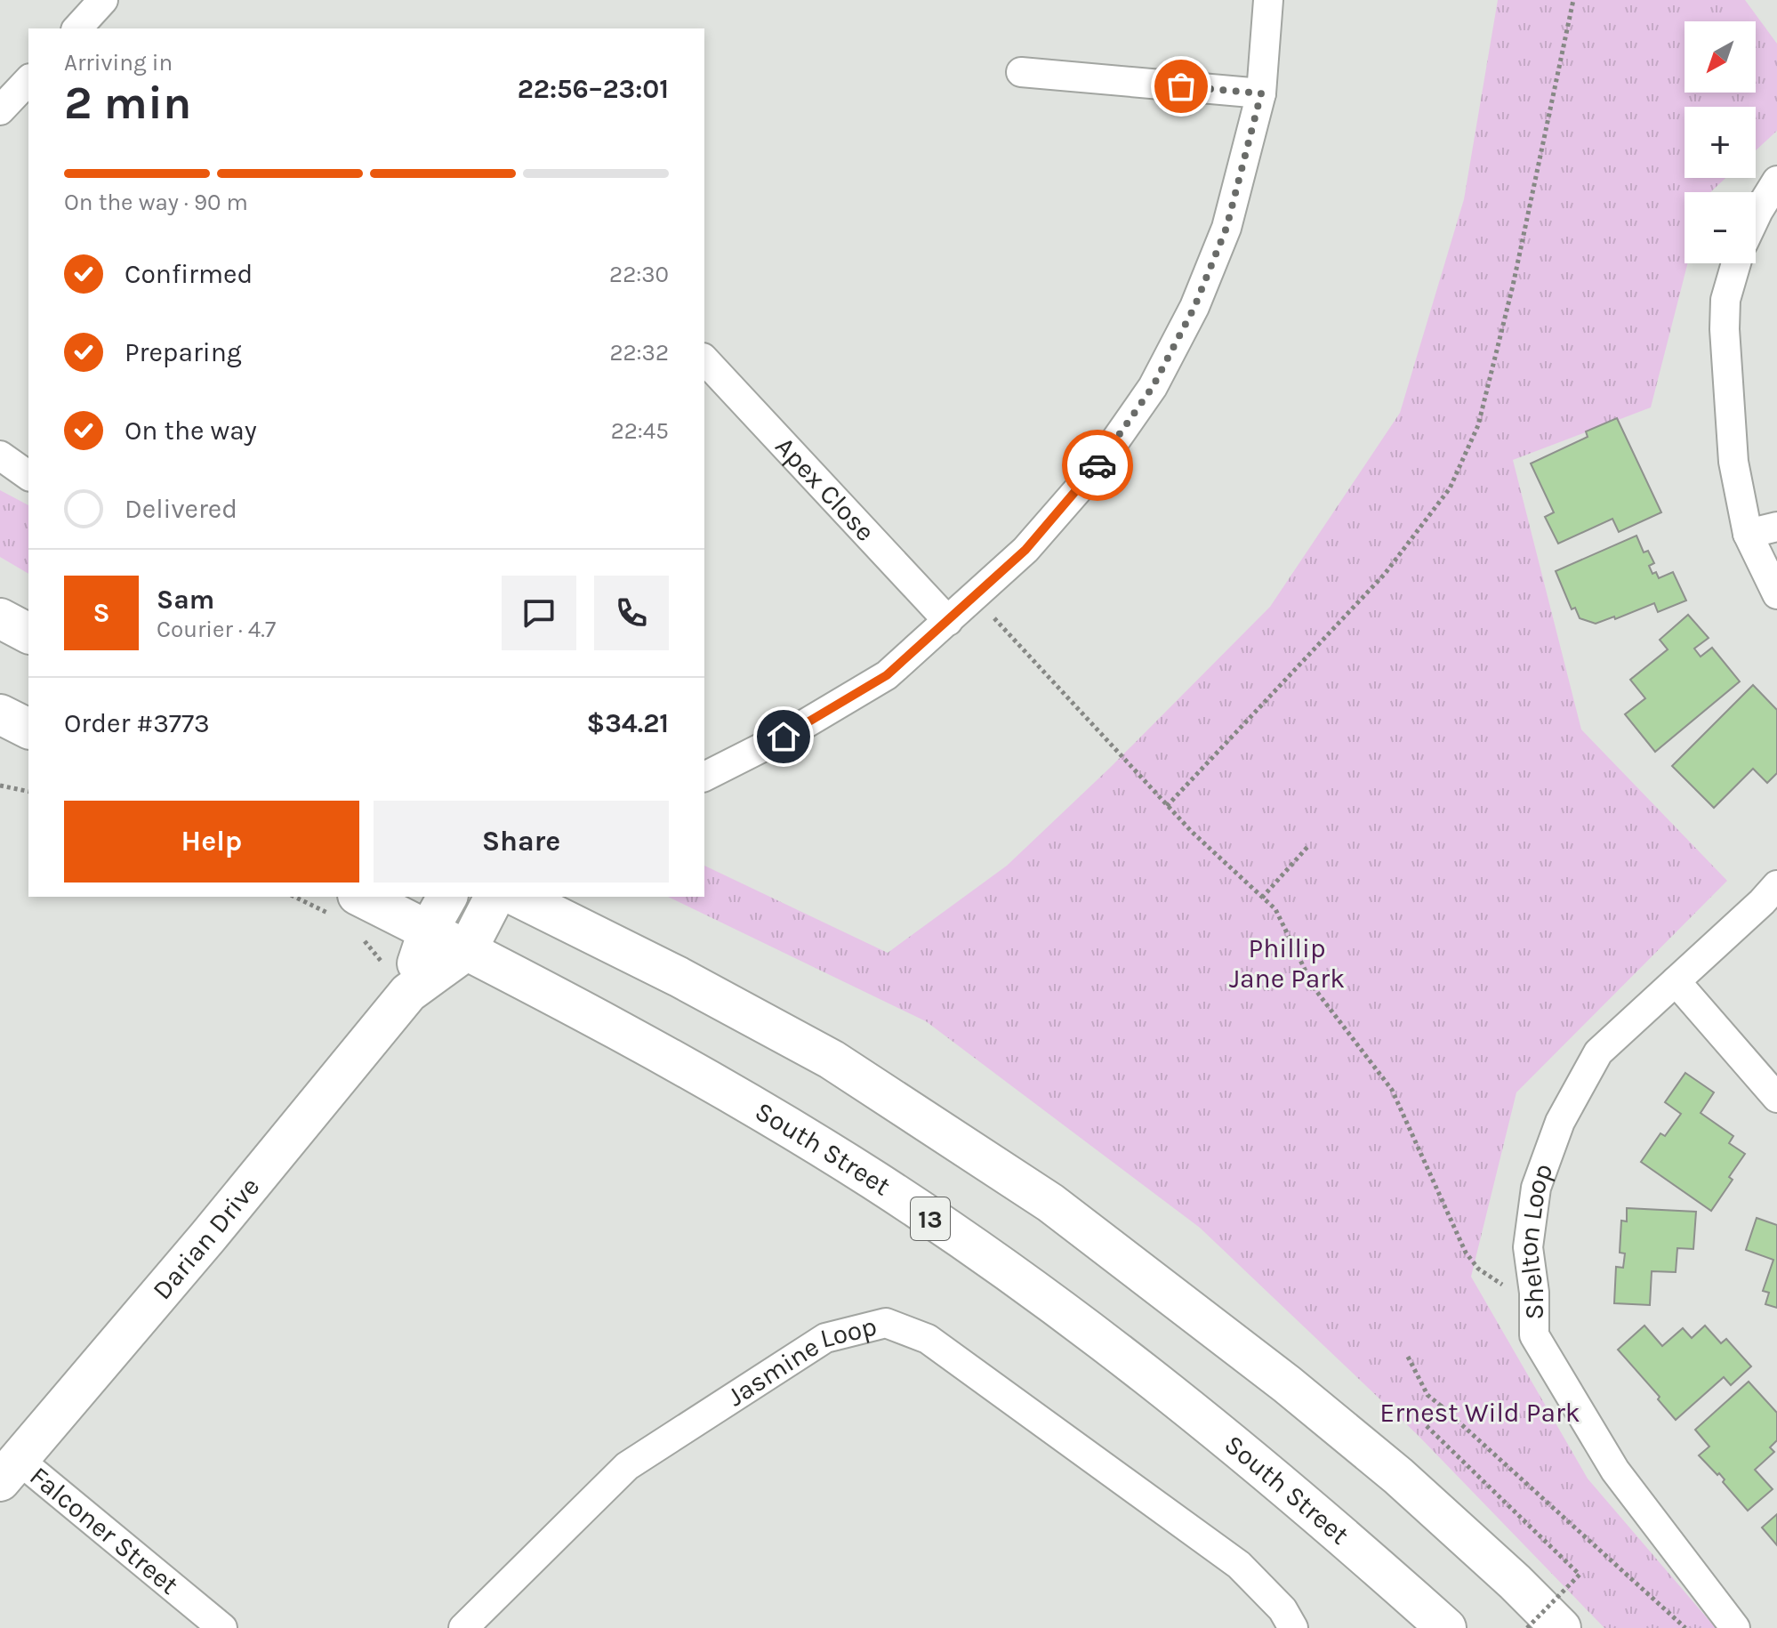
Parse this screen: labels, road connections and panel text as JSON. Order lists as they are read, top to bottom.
{
  "streets": {
    "main road": ["South Street", "13", "Darian Drive"],
    "street": [
      "Apex Close",
      "Shelton Loop",
      "Jasmine Loop",
      "Falconer Street"
    ]
  },
  "crossings": [
    ["South Street", "Darian Drive"],
    ["Darian Drive", "Falconer Street"]
  ],
  "parks": ["Phillip Jane Park", "Ernest Wild Park"],
  "north": "bottom left",
  "page": {
    "map_buttons": ["+", "−"],
    "heading": ["2 min", "Arriving in", "22:56–23:01"],
    "panel": [
      "Sam",
      "Courier · 4.7",
      "Order #3773",
      "$34.21"
    ],
    "bar": "On the way · 90 m",
    "list": [
      ["Confirmed", "22:30"],
      ["Preparing", "22:32"],
      ["On the way", "22:45"],
      "Delivered"
    ],
    "round": "S",
    "buttons": ["Help", "Share"]
  }
}
